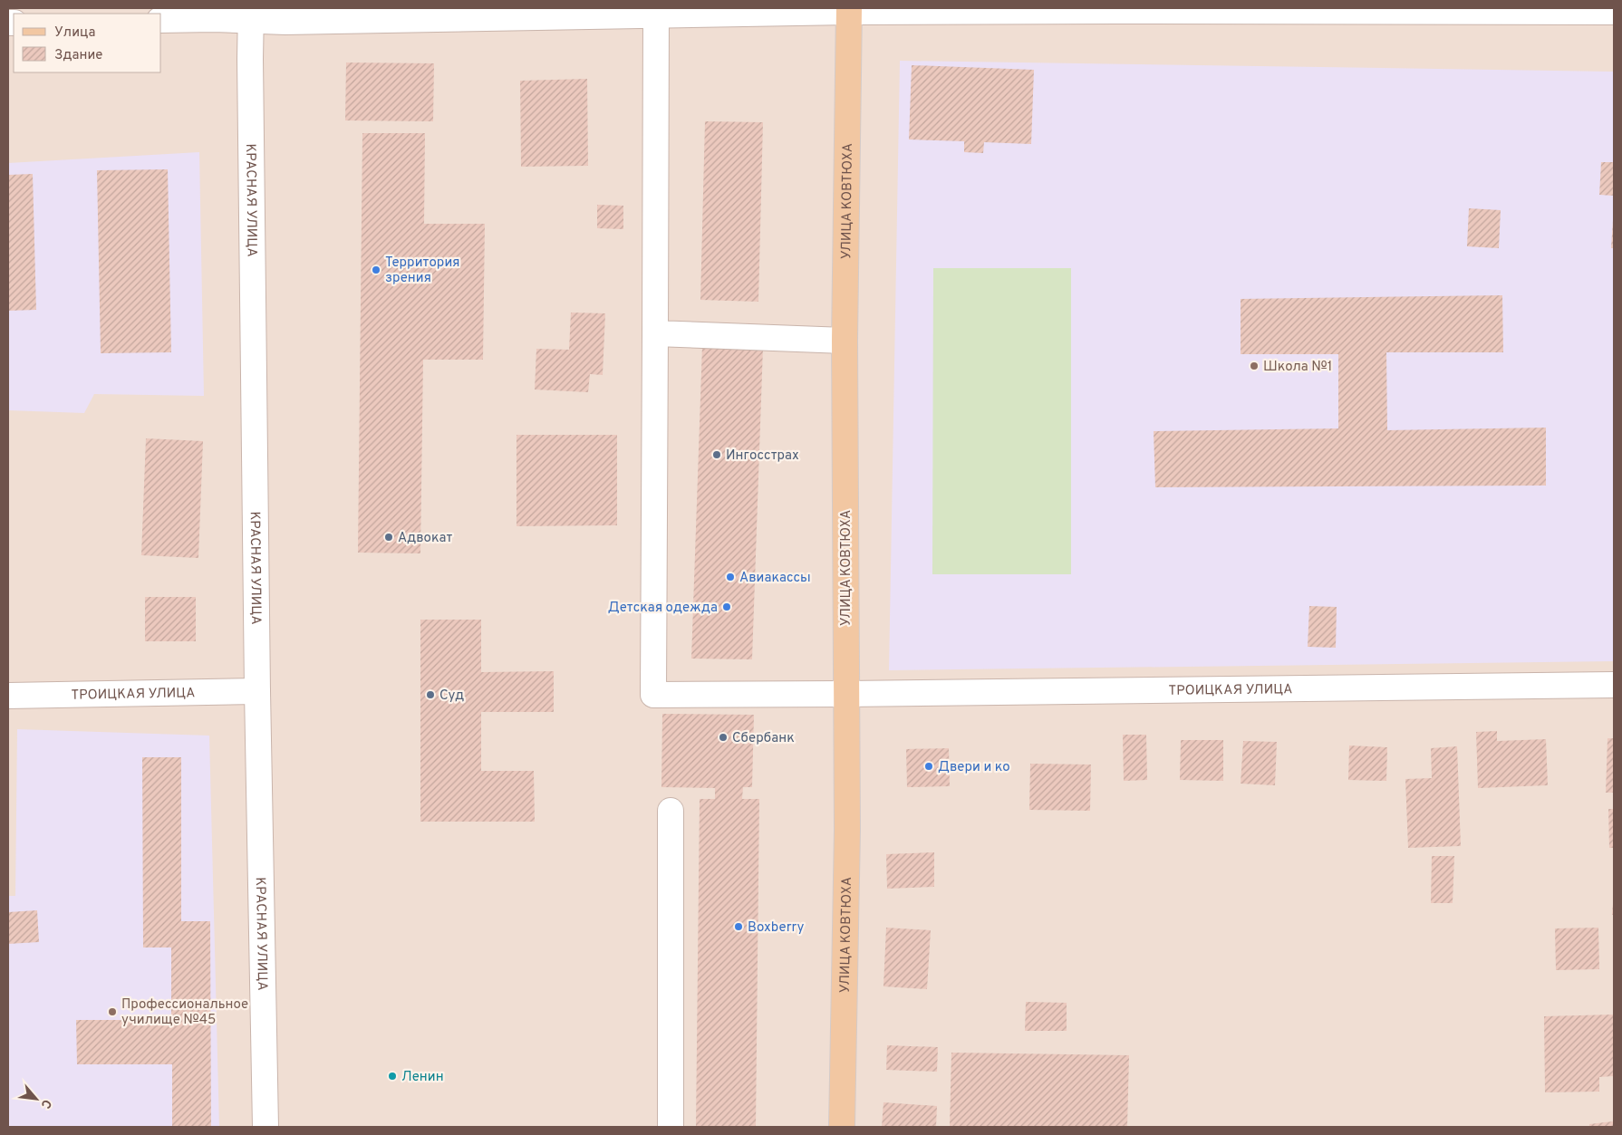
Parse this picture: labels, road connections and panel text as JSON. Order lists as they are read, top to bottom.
{
  "streets": {
    "main road": ["УЛИЦА КОВТЮХА"],
    "street": ["КРАСНАЯ УЛИЦА", "ТРОИЦКАЯ УЛИЦА"]
  },
  "crossings": [
    ["КРАСНАЯ УЛИЦА", "ТРОИЦКАЯ УЛИЦА"],
    ["УЛИЦА КОВТЮХА", "ТРОИЦКАЯ УЛИЦА"]
  ],
  "places": [
    "Территория зрения",
    "Школа №1",
    "Ингосстрах",
    "Адвокат",
    "Авиакассы",
    "Детская одежда",
    "Суд",
    "Сбербанк",
    "Двери и ко",
    "Boxberry",
    "Профессиональное училище №45",
    "Ленин"
  ],
  "legend": ["Улица", "Здание"],
  "north": "bottom right"
}
